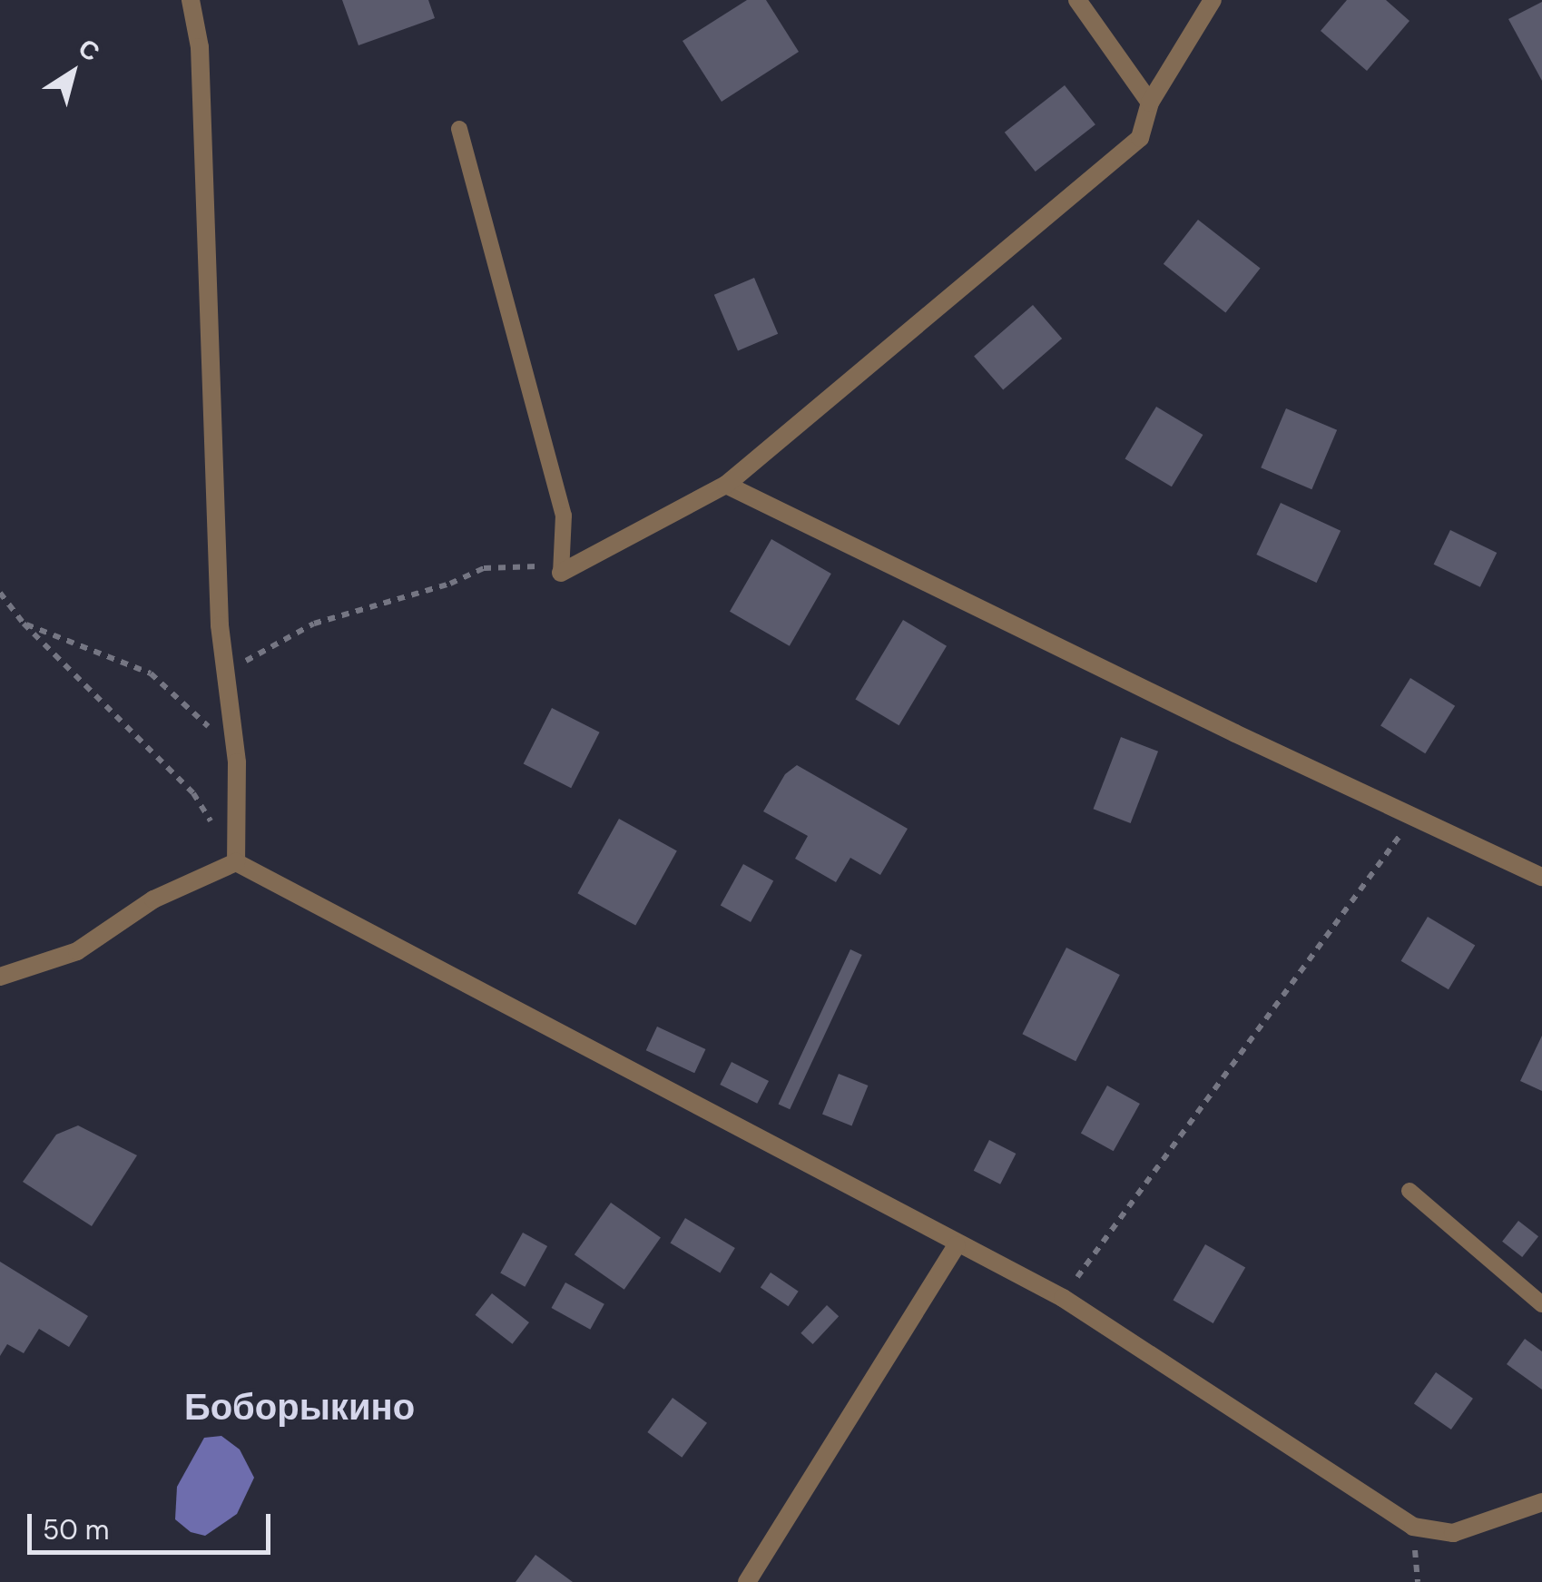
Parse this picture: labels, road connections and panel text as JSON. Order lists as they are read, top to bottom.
{
  "districts": ["Боборыкино"],
  "scale_bar": "50 m",
  "north": "top right"
}
